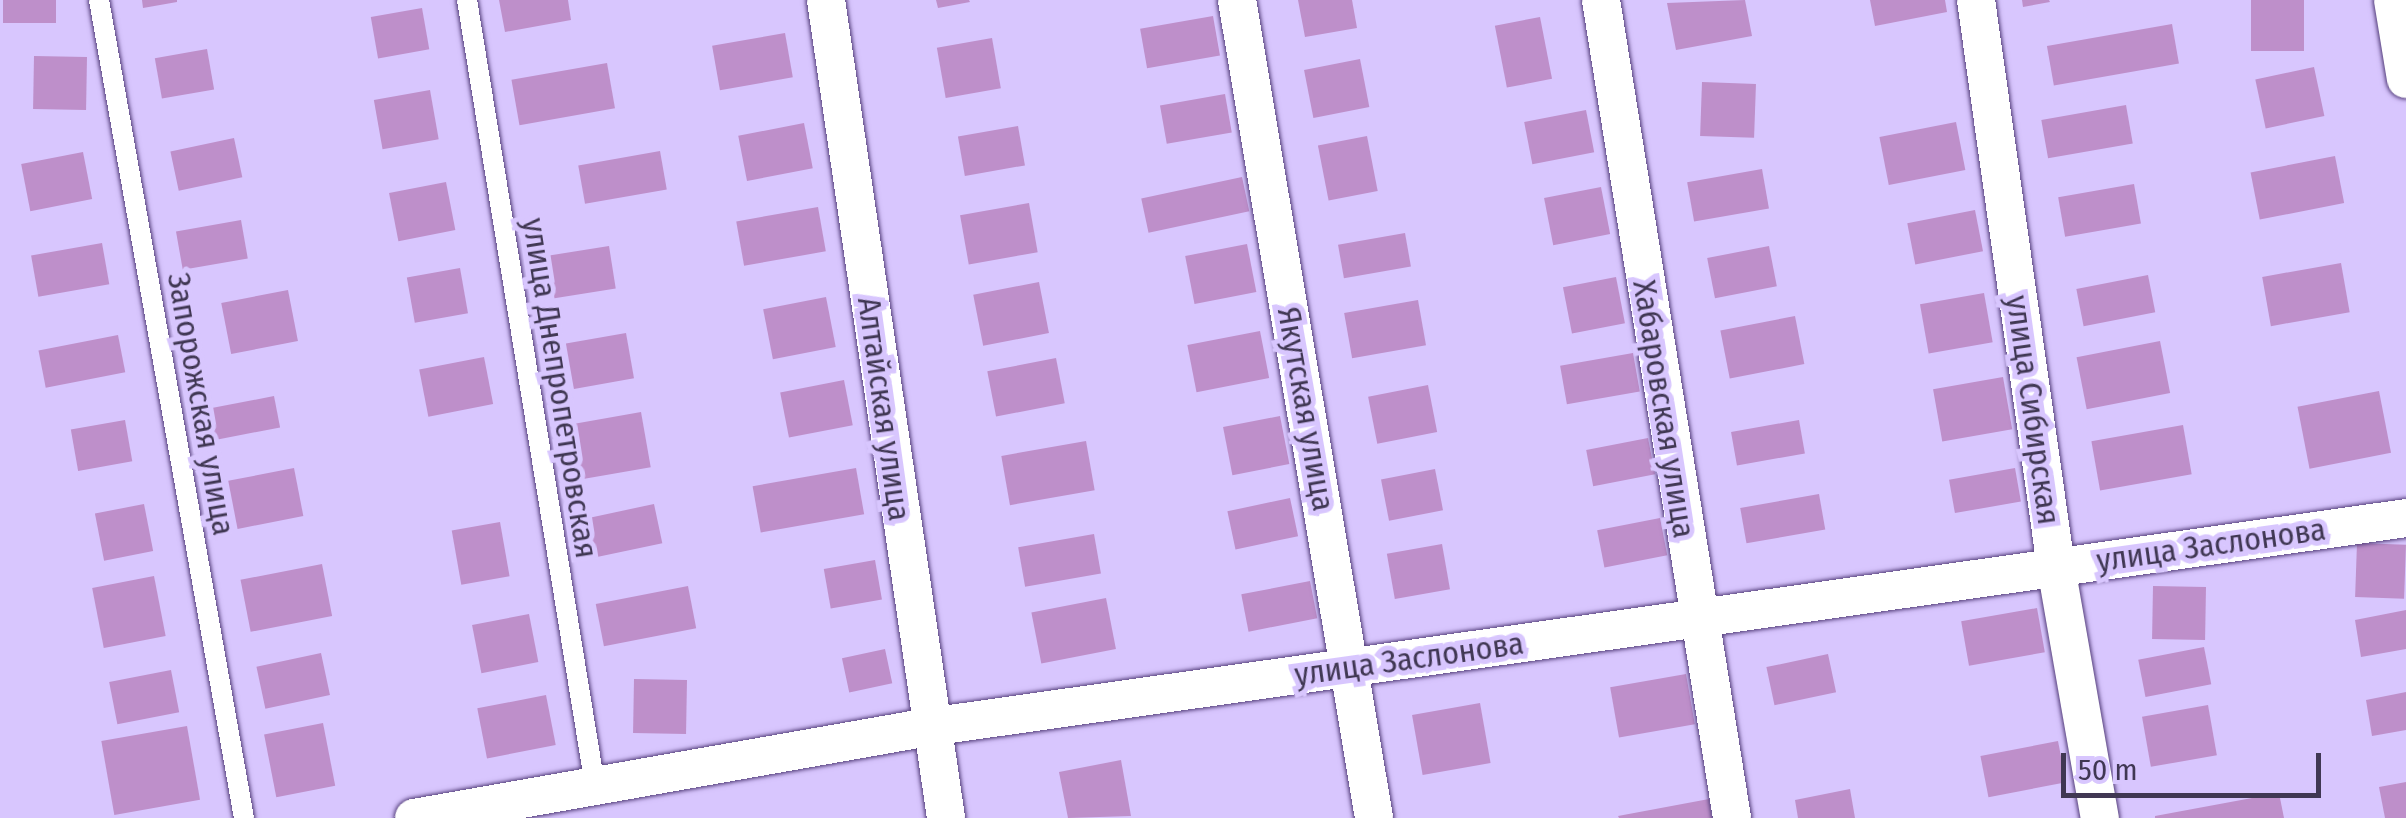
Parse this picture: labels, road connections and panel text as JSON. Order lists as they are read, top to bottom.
{
  "streets": {
    "street": [
      "Алтайская улица",
      "Якутская улица",
      "Хабаровская улица",
      "улица Сибирская",
      "улица Заслонова"
    ],
    "lane": ["улица Днепропетровская", "Запорожская улица"]
  },
  "crossings": [
    ["улица Днепропетровская", "улица Заслонова"],
    ["Алтайская улица", "улица Заслонова"],
    ["Якутская улица", "улица Заслонова"],
    ["Хабаровская улица", "улица Заслонова"],
    ["улица Сибирская", "улица Заслонова"]
  ],
  "scale_bar": "50 m"
}
